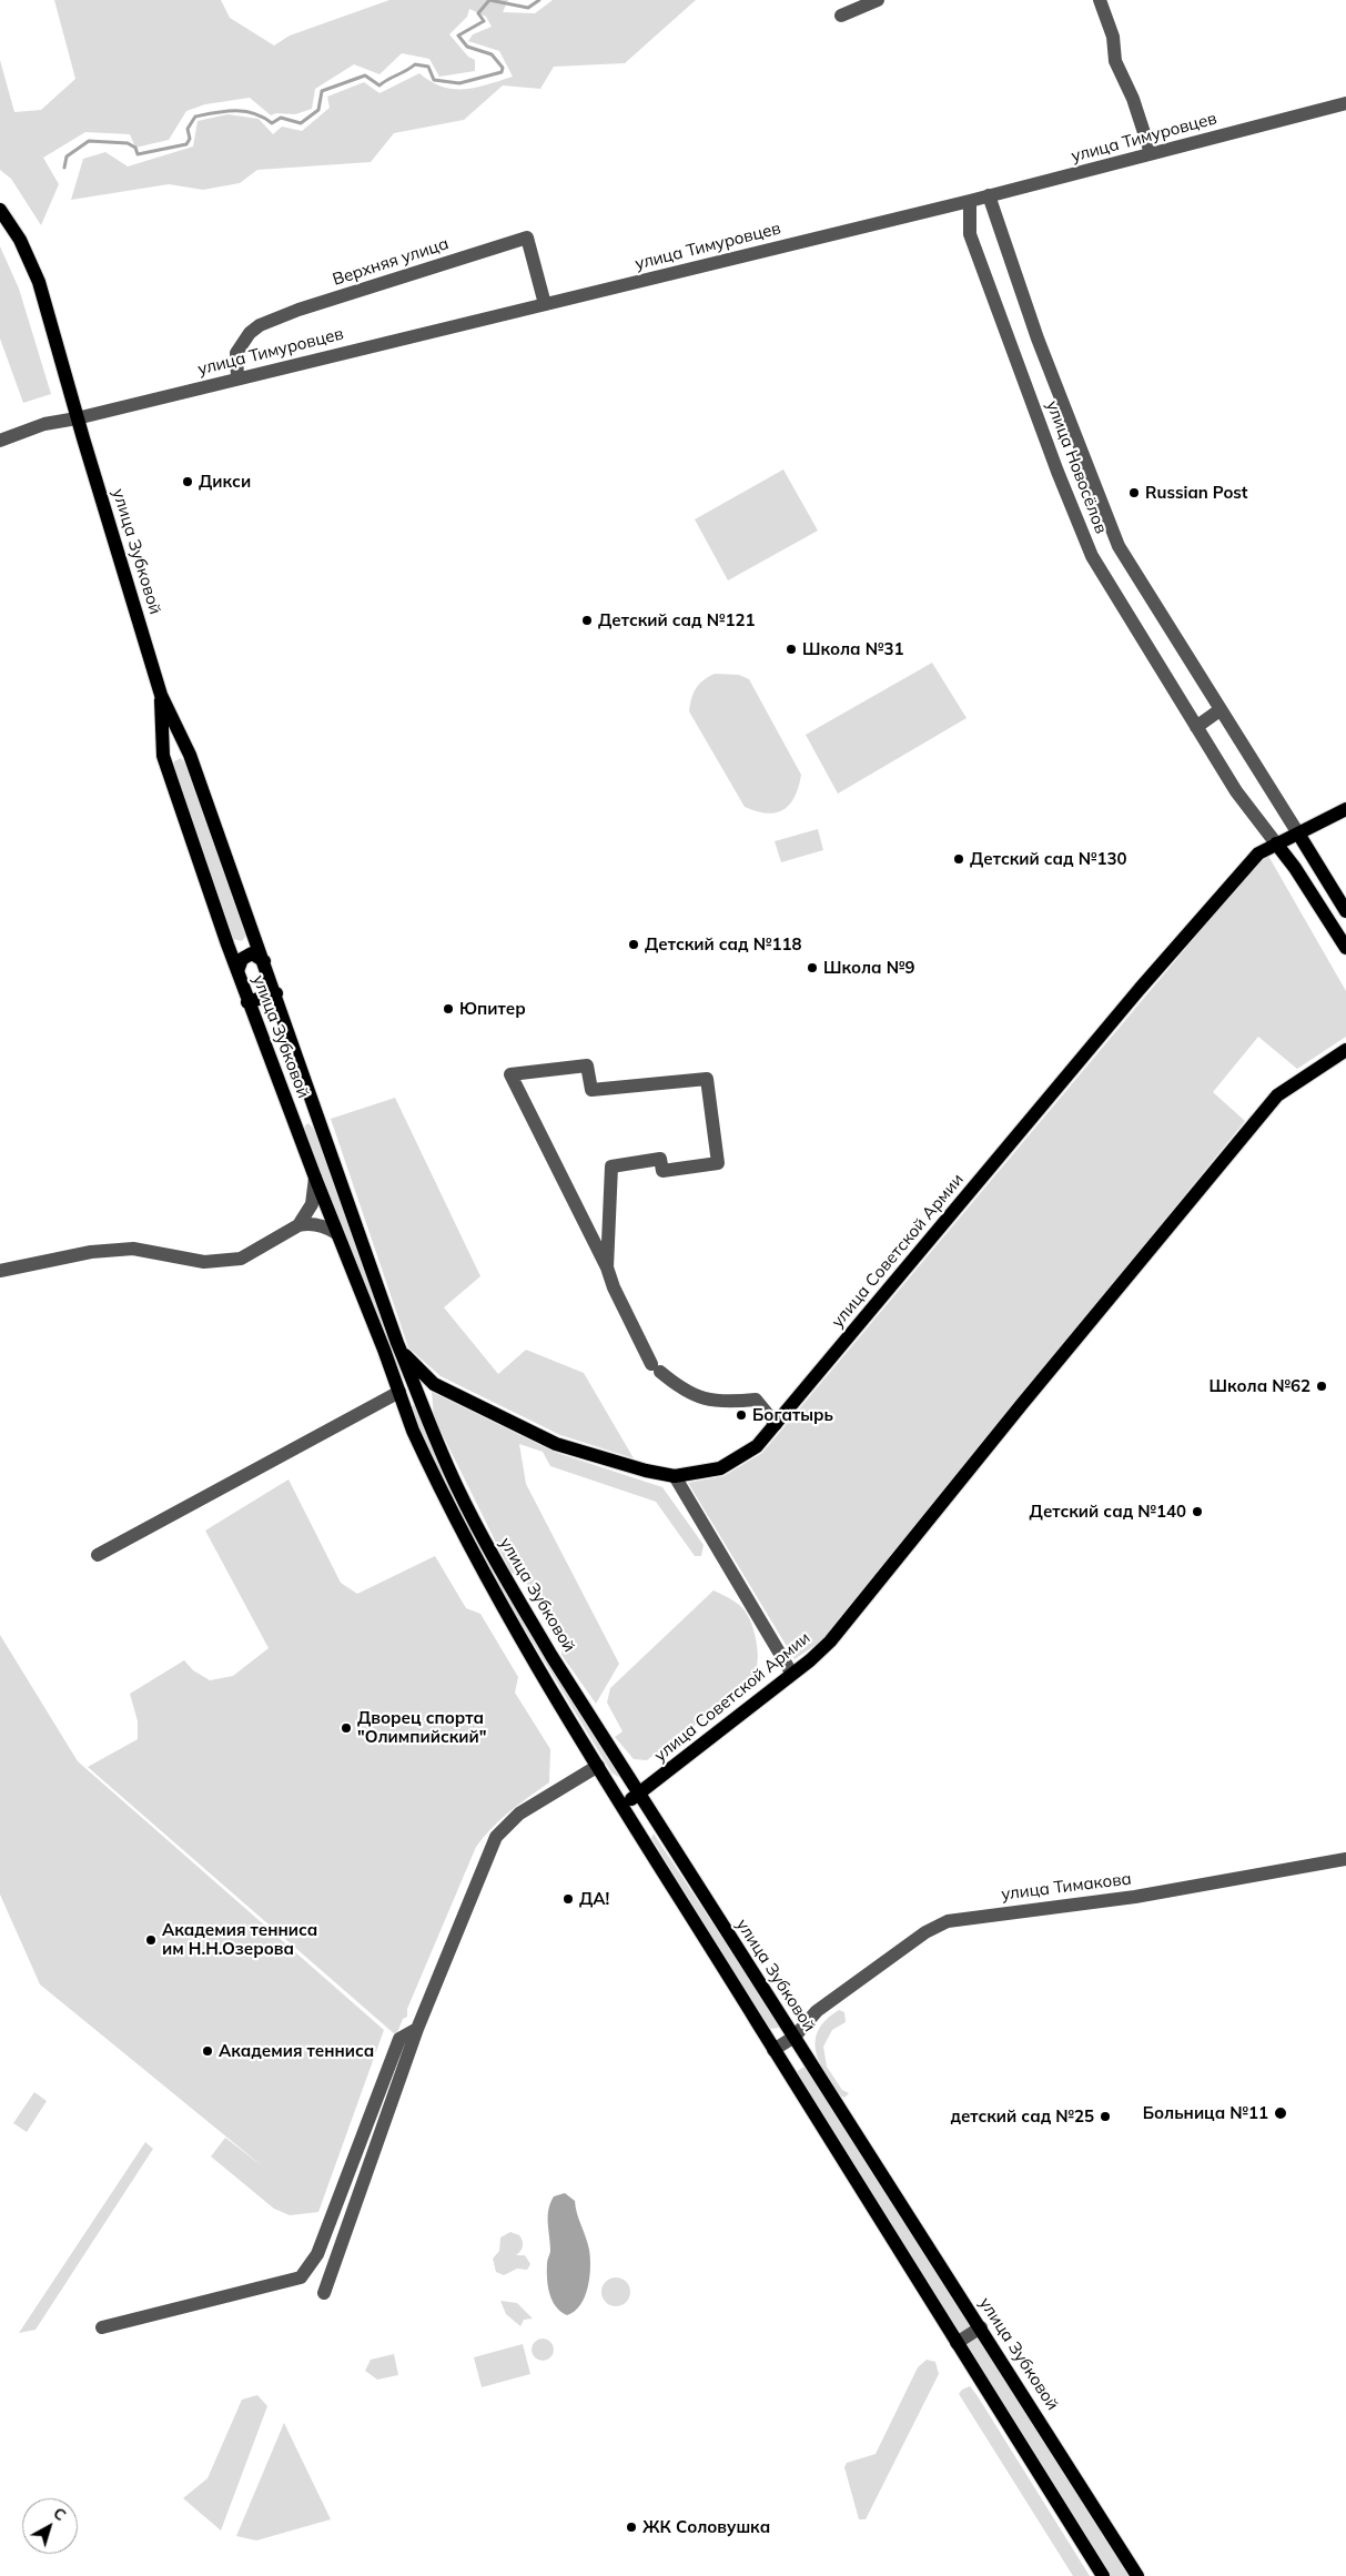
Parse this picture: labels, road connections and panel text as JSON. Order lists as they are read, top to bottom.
{
  "streets": {
    "main road": ["улица Новосёлов", "улица Зубковой", "улица Советской Армии"],
    "street": ["улица Тимуровцев", "Верхняя улица", "улица Тимакова"]
  },
  "crossings": [
    ["улица Тимуровцев", "Верхняя улица"],
    ["улица Тимуровцев", "улица Новосёлов"],
    ["улица Тимуровцев", "улица Зубковой"],
    ["улица Новосёлов", "улица Советской Армии"],
    ["улица Зубковой", "улица Советской Армии"],
    ["улица Зубковой", "улица Тимакова"]
  ],
  "places": [
    "Дикси",
    "Russian Post",
    "Детский сад №121",
    "Школа №31",
    "Детский сад №130",
    "Детский сад №118",
    "Школа №9",
    "Юпитер",
    "Школа №62",
    "Богатырь",
    "Детский сад №140",
    "Дворец спорта \"Олимпийский\"",
    "ДА!",
    "Академия тенниса им Н.Н.Озерова",
    "Академия тенниса",
    "Больница №11",
    "детский сад №25",
    "ЖК Соловушка"
  ],
  "north": "top right"
}
